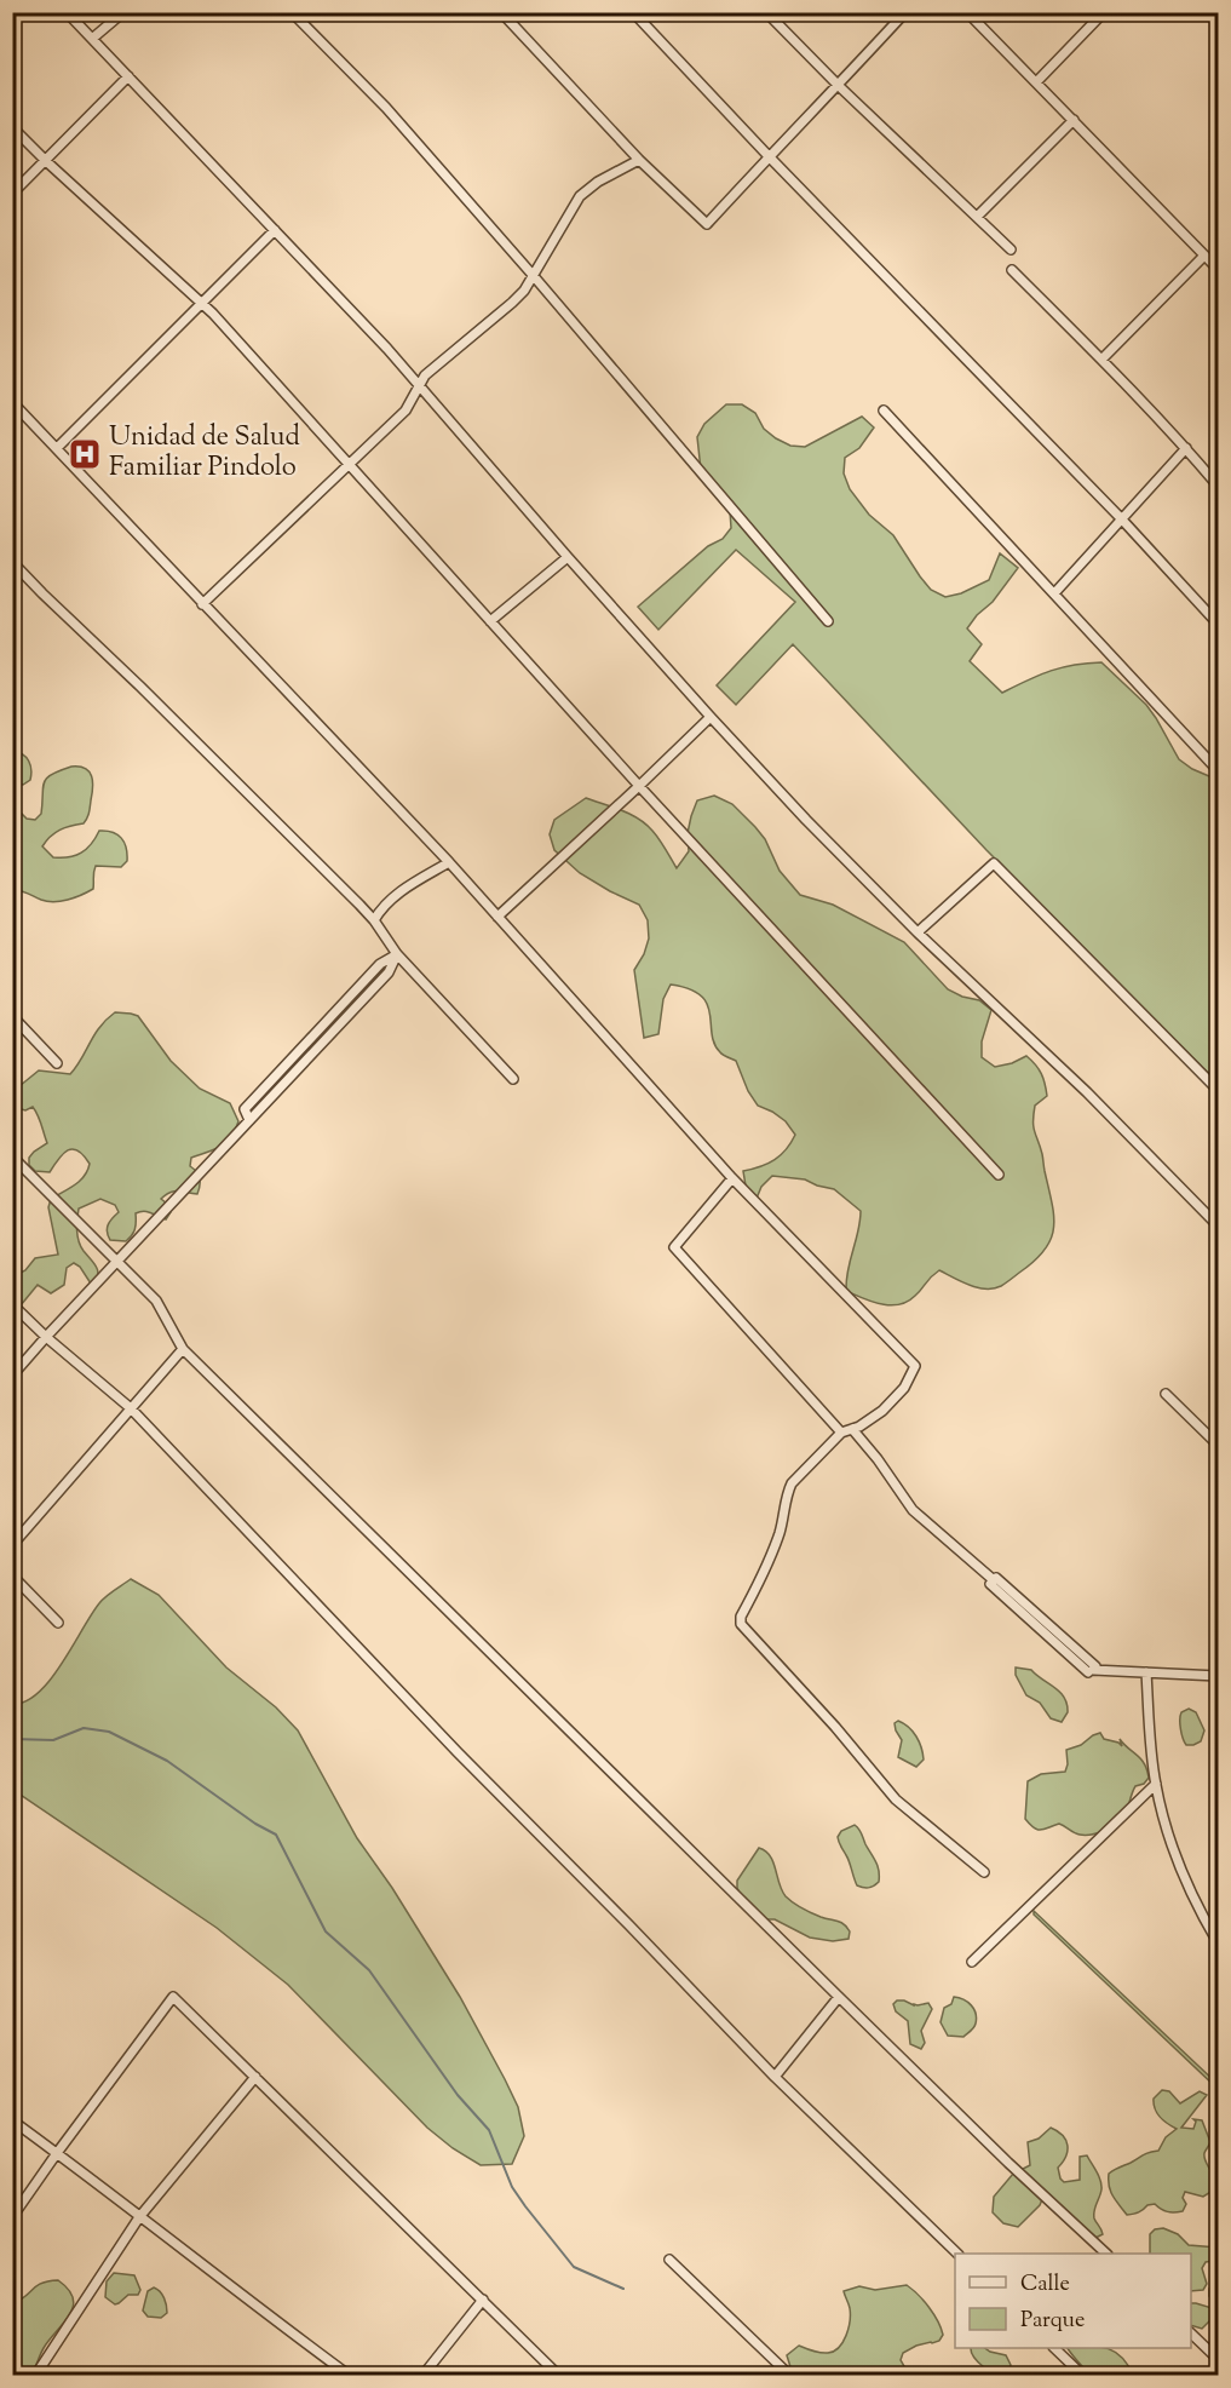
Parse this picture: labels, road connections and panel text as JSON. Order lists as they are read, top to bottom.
{
  "places": {
    "hospital": ["Unidad de Salud Familiar Pindolo"]
  },
  "legend": ["Calle", "Parque"]
}
